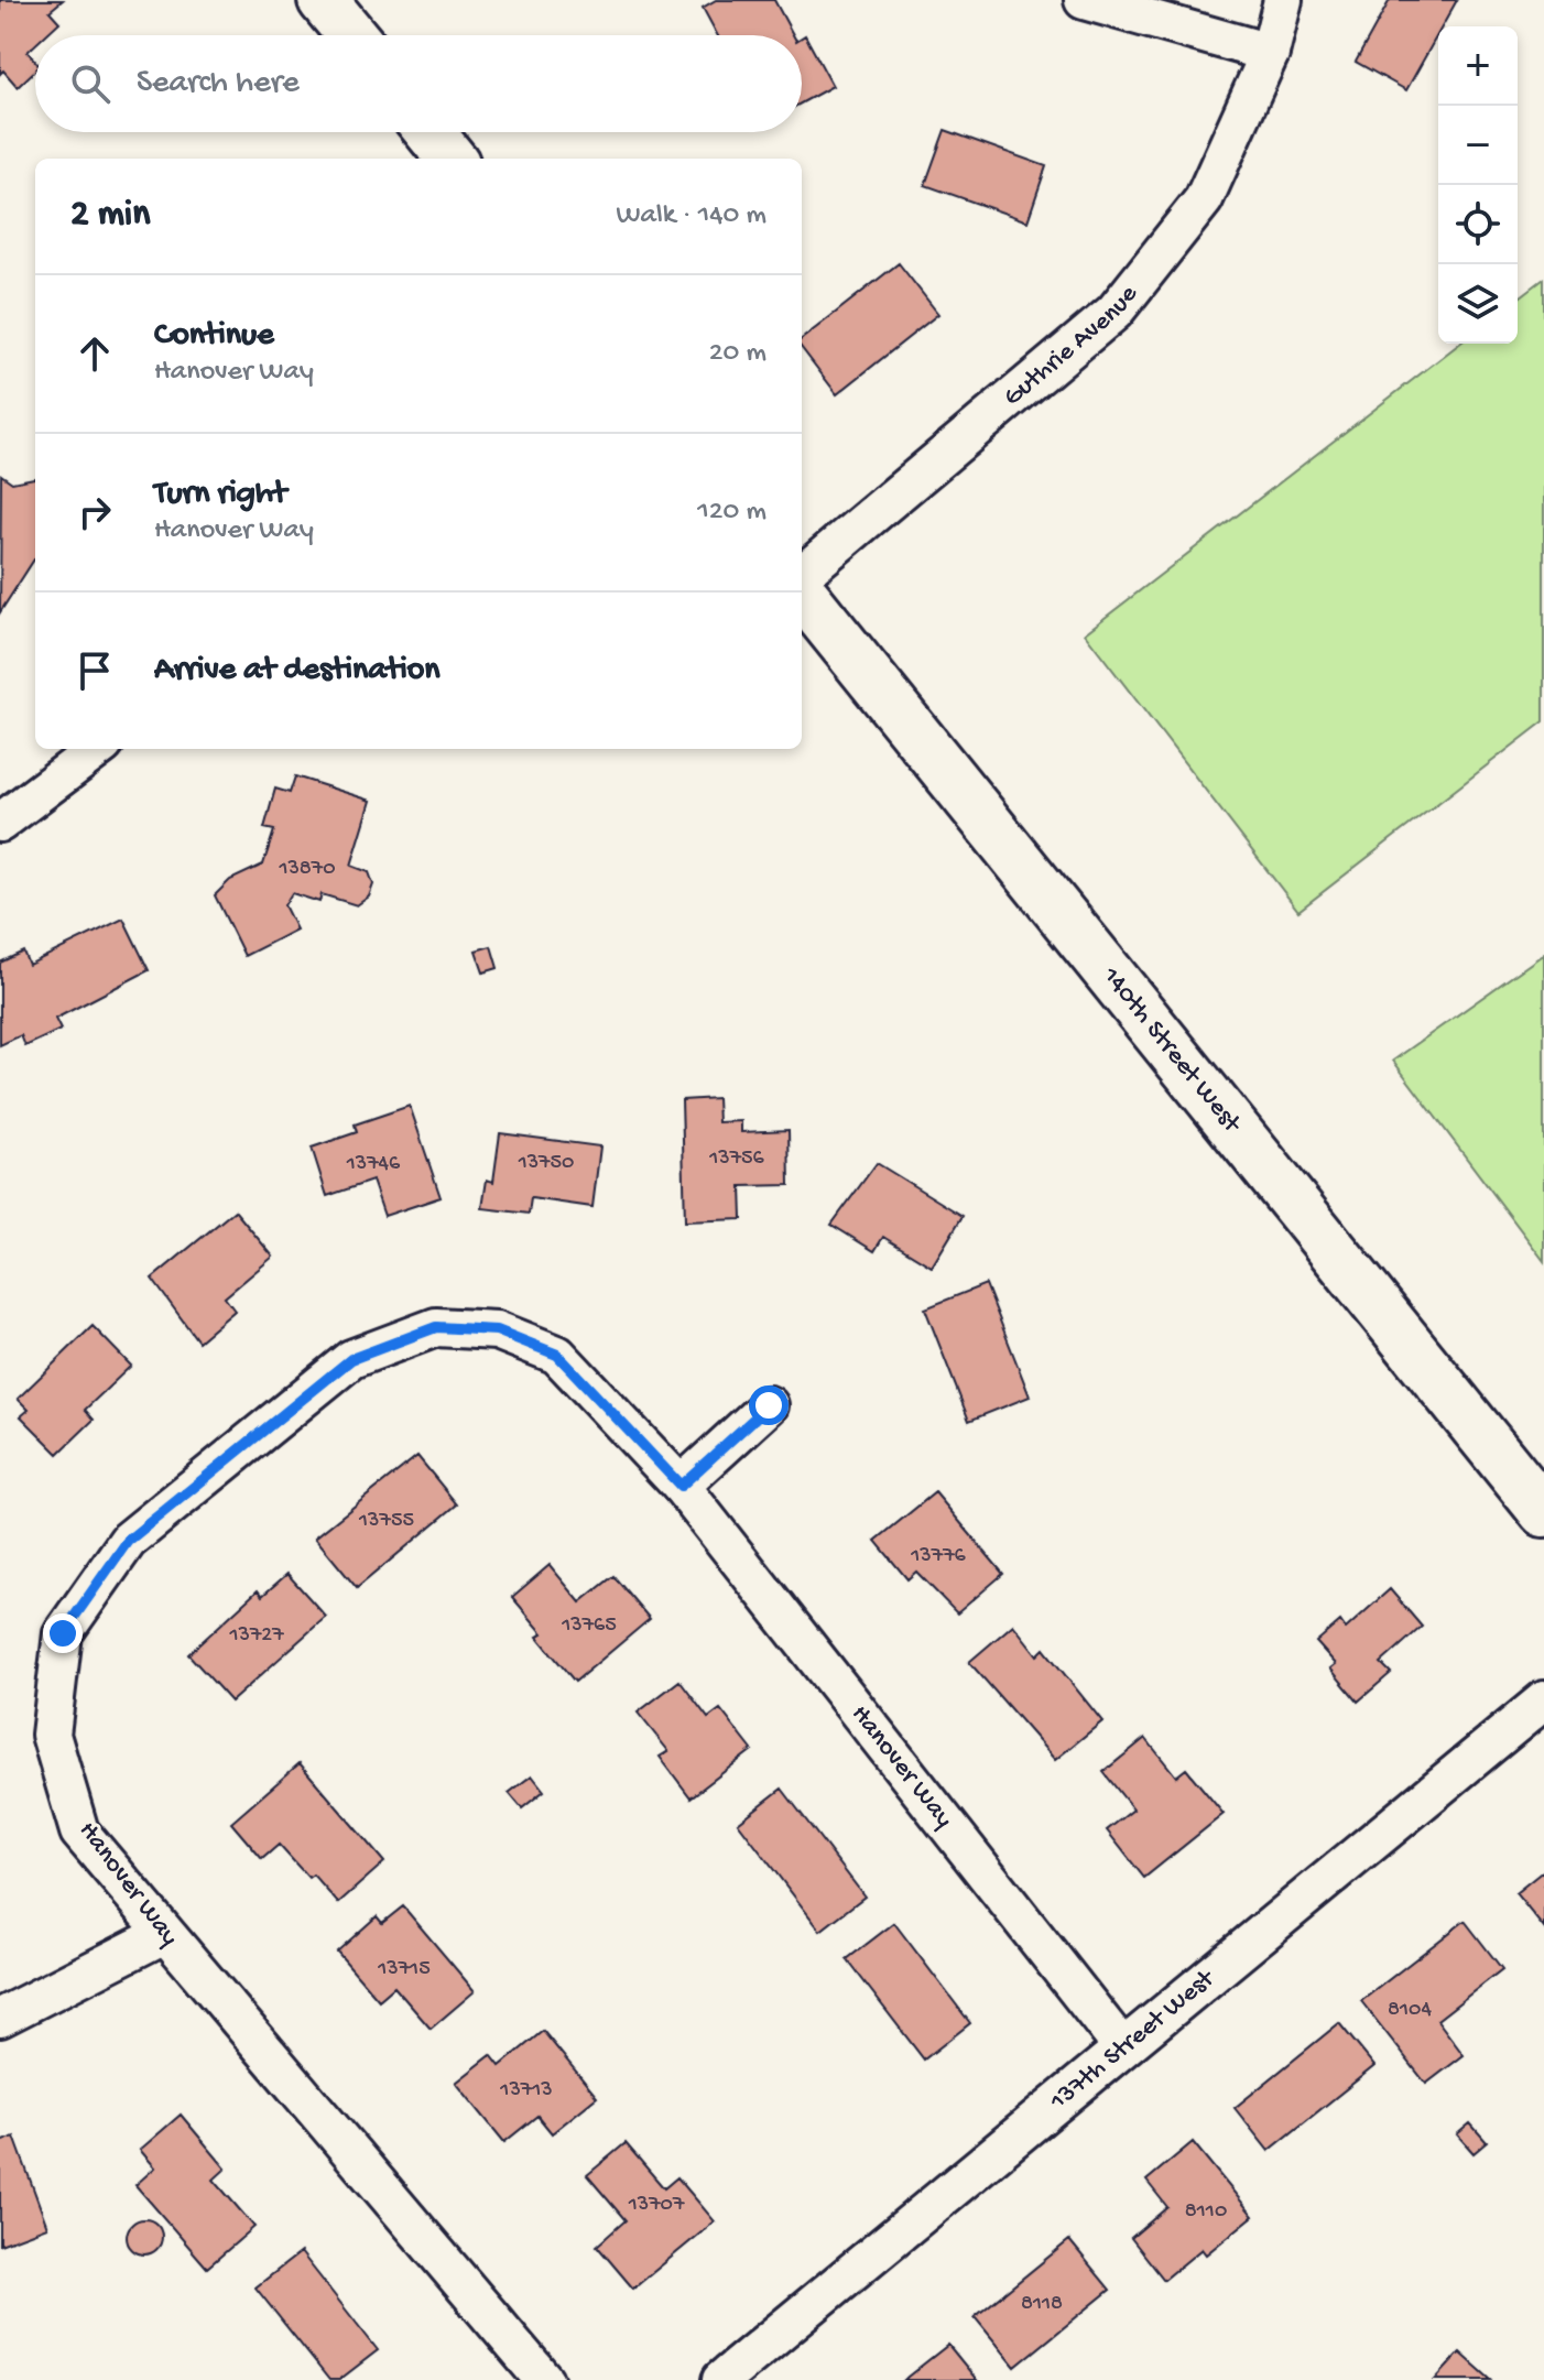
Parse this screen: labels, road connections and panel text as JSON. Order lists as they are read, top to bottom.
{
  "streets": {
    "street": [
      "Guthrie Avenue",
      "140th Street West",
      "Hanover Way",
      "137th Street West"
    ]
  },
  "crossings": [
    ["Hanover Way", "137th Street West"]
  ],
  "house_numbers": [
    "13870",
    "13756",
    "13750",
    "13746",
    "13755",
    "13776",
    "13765",
    "13727",
    "13715",
    "8104",
    "13713",
    "13707",
    "8110",
    "8118"
  ],
  "page": {
    "map_buttons": ["+", "−"],
    "search": "Search here",
    "heading": ["2 min", "Walk · 140 m"],
    "list": [
      ["Continue", "Hanover Way", "20 m"],
      ["Turn right", "Hanover Way", "120 m"],
      "Arrive at destination"
    ]
  }
}
